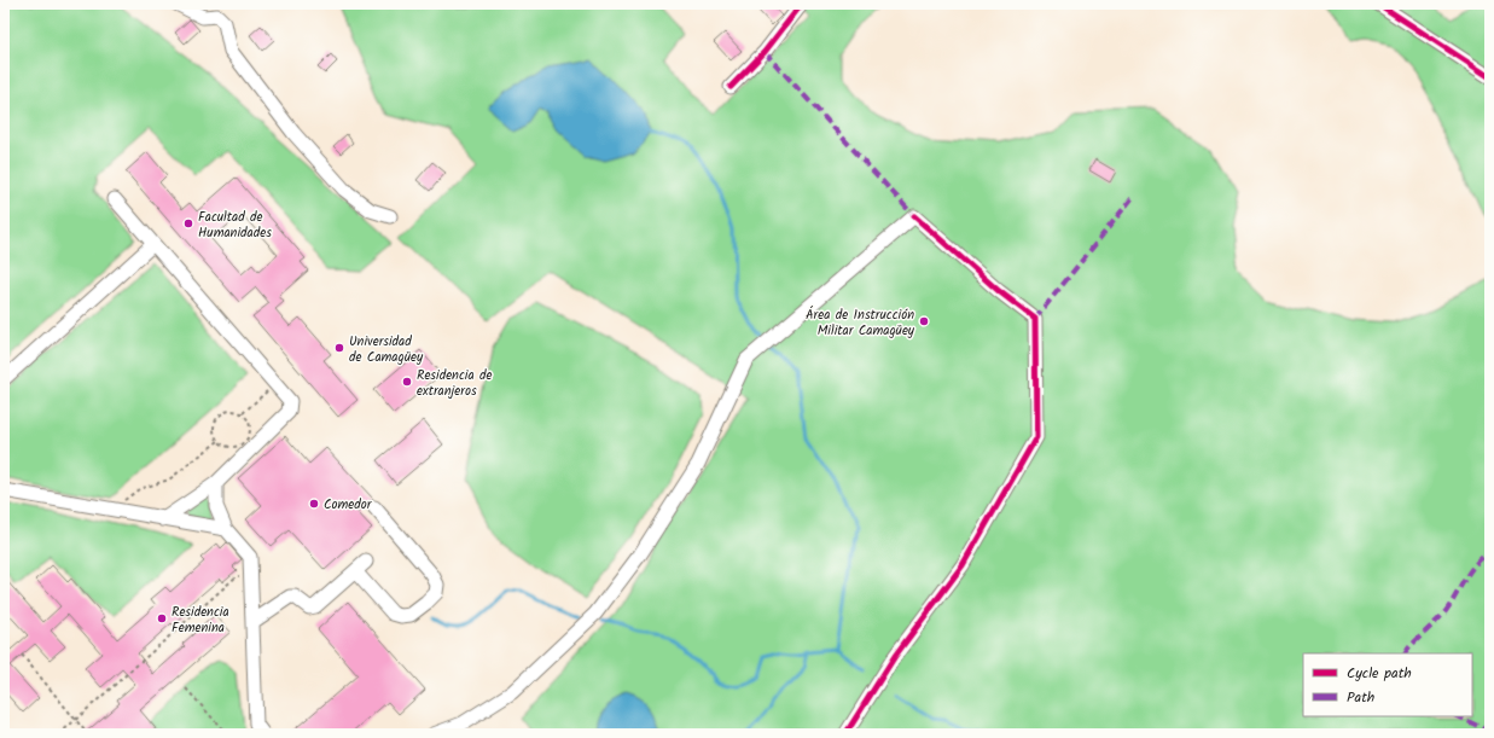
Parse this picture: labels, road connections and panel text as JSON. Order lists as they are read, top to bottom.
{
  "places": [
    "Facultad de Humanidades",
    "Área de Instrucción Militar Camagüey",
    "Universidad de Camagüey",
    "Residencia de extranjeros",
    "Comedor",
    "Residencia Femenina"
  ],
  "legend": ["Cycle path", "Path"]
}
